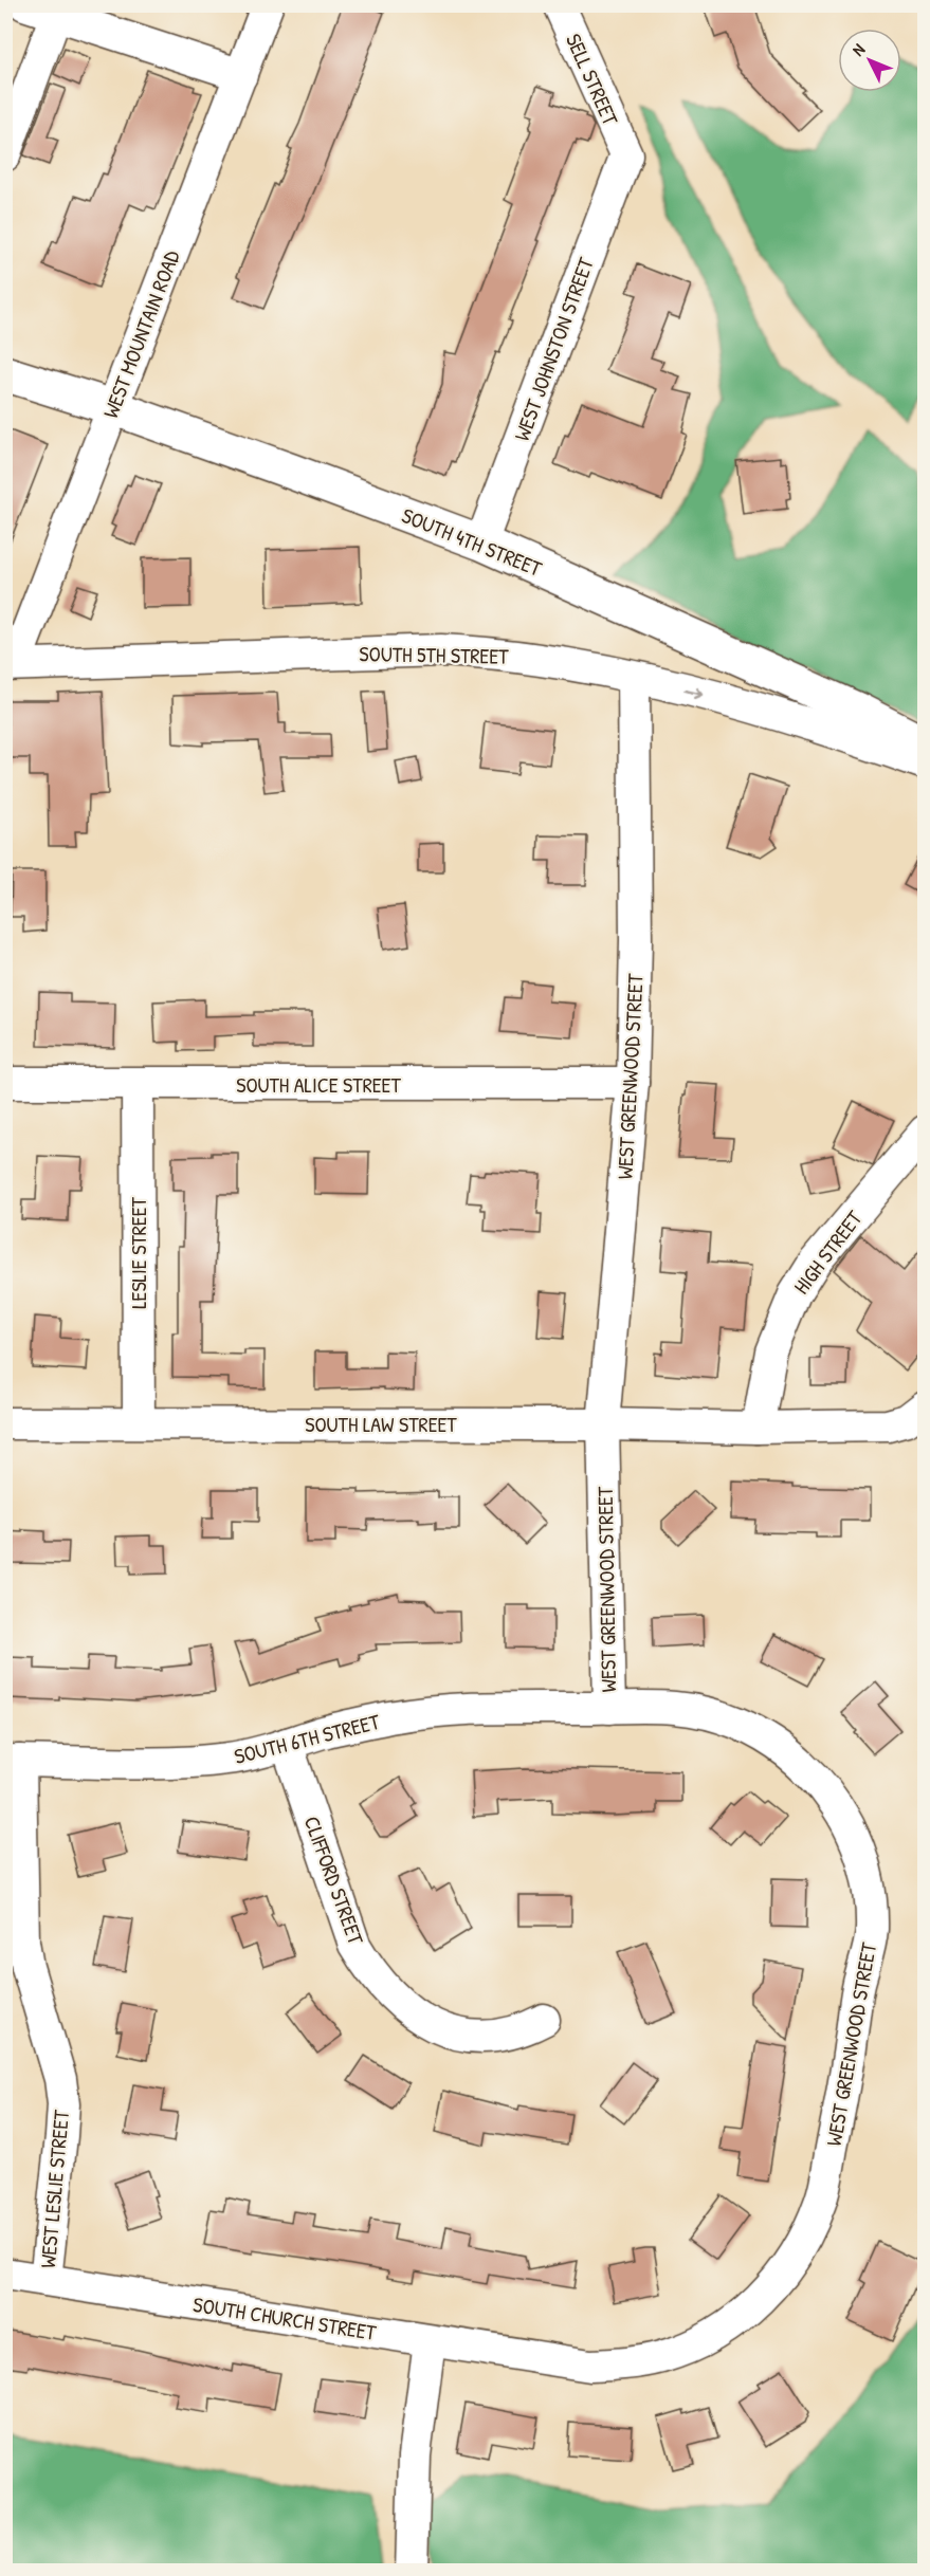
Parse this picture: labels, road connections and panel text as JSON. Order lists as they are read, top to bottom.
{
  "streets": {
    "main road": ["SOUTH 4TH STREET"],
    "street": [
      "SELL STREET",
      "WEST MOUNTAIN ROAD",
      "WEST JOHNSTON STREET",
      "SOUTH 5TH STREET",
      "WEST GREENWOOD STREET",
      "SOUTH ALICE STREET",
      "HIGH STREET",
      "LESLIE STREET",
      "SOUTH LAW STREET",
      "SOUTH 6TH STREET",
      "CLIFFORD STREET",
      "WEST LESLIE STREET",
      "SOUTH CHURCH STREET"
    ]
  },
  "crossings": [
    ["SELL STREET", "WEST JOHNSTON STREET"],
    ["WEST MOUNTAIN ROAD", "SOUTH 4TH STREET"],
    ["WEST MOUNTAIN ROAD", "SOUTH 5TH STREET"],
    ["WEST JOHNSTON STREET", "SOUTH 4TH STREET"],
    ["SOUTH 5TH STREET", "WEST GREENWOOD STREET"],
    ["WEST GREENWOOD STREET", "SOUTH ALICE STREET"],
    ["WEST GREENWOOD STREET", "SOUTH LAW STREET"],
    ["WEST GREENWOOD STREET", "SOUTH 6TH STREET"],
    ["WEST GREENWOOD STREET", "SOUTH CHURCH STREET"],
    ["SOUTH ALICE STREET", "LESLIE STREET"],
    ["HIGH STREET", "SOUTH LAW STREET"],
    ["LESLIE STREET", "SOUTH LAW STREET"],
    ["SOUTH 6TH STREET", "CLIFFORD STREET"],
    ["SOUTH 6TH STREET", "WEST LESLIE STREET"],
    ["WEST LESLIE STREET", "SOUTH CHURCH STREET"]
  ],
  "north": "top left"
}
